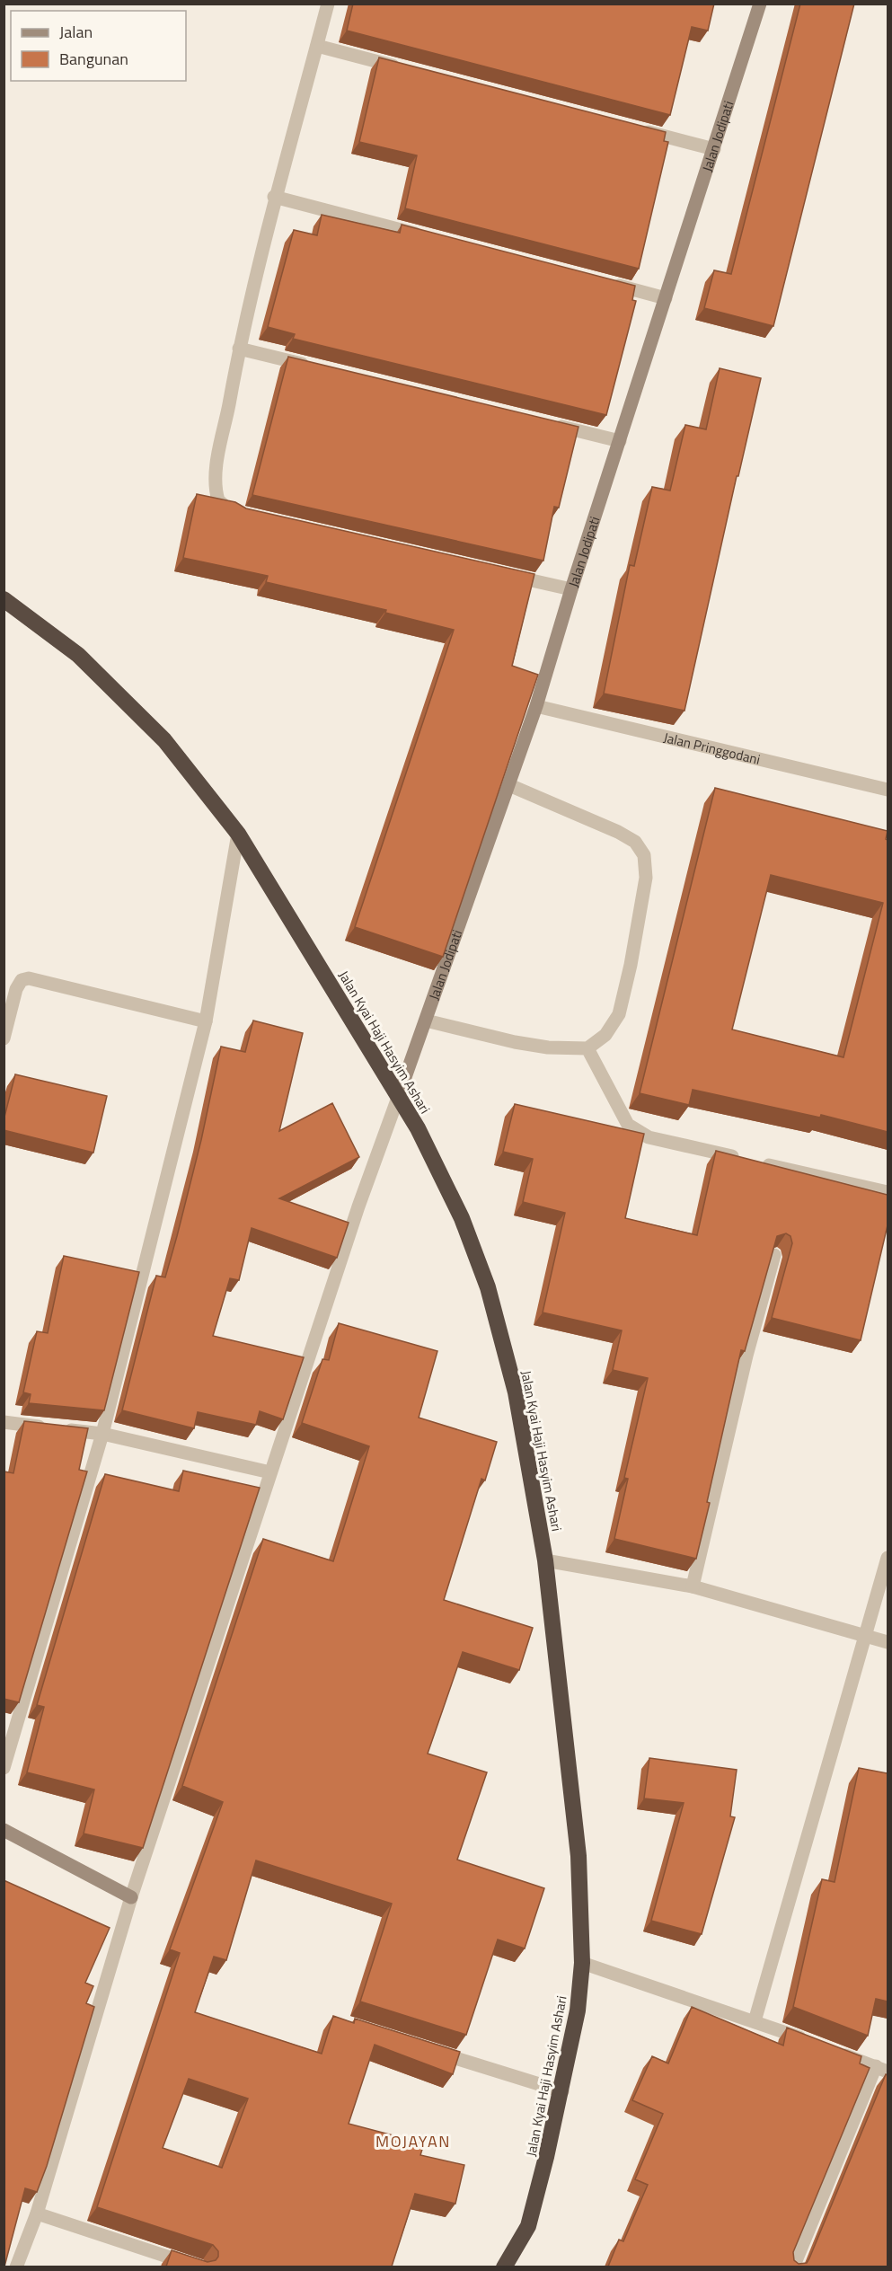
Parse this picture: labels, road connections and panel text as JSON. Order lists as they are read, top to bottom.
{
  "streets": {
    "highway": ["Jalan Kyai Haji Hasyim Ashari"],
    "street": ["Jalan Jodipati", "Jalan Pringgodani"]
  },
  "crossings": [
    ["Jalan Jodipati", "Jalan Pringgodani"],
    ["Jalan Jodipati", "Jalan Kyai Haji Hasyim Ashari"]
  ],
  "districts": ["MOJAYAN"],
  "legend": ["Jalan", "Bangunan"]
}
